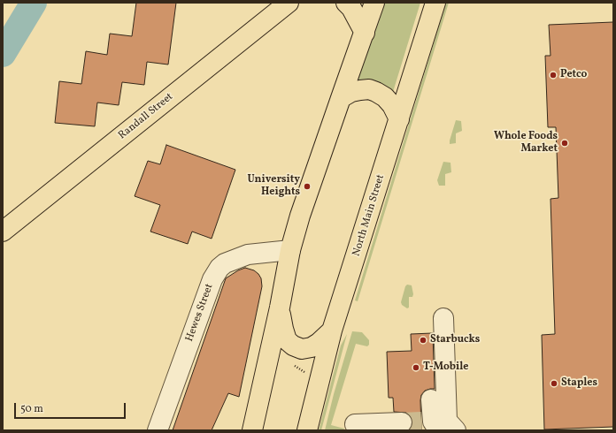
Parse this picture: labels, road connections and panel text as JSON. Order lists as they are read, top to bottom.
{
  "streets": {
    "main road": ["Randall Street", "North Main Street"],
    "street": ["Hewes Street"]
  },
  "places": [
    "Petco",
    "Whole Foods Market",
    "University Heights",
    "Starbucks",
    "T-Mobile",
    "Staples"
  ],
  "scale_bar": "50 m"
}
